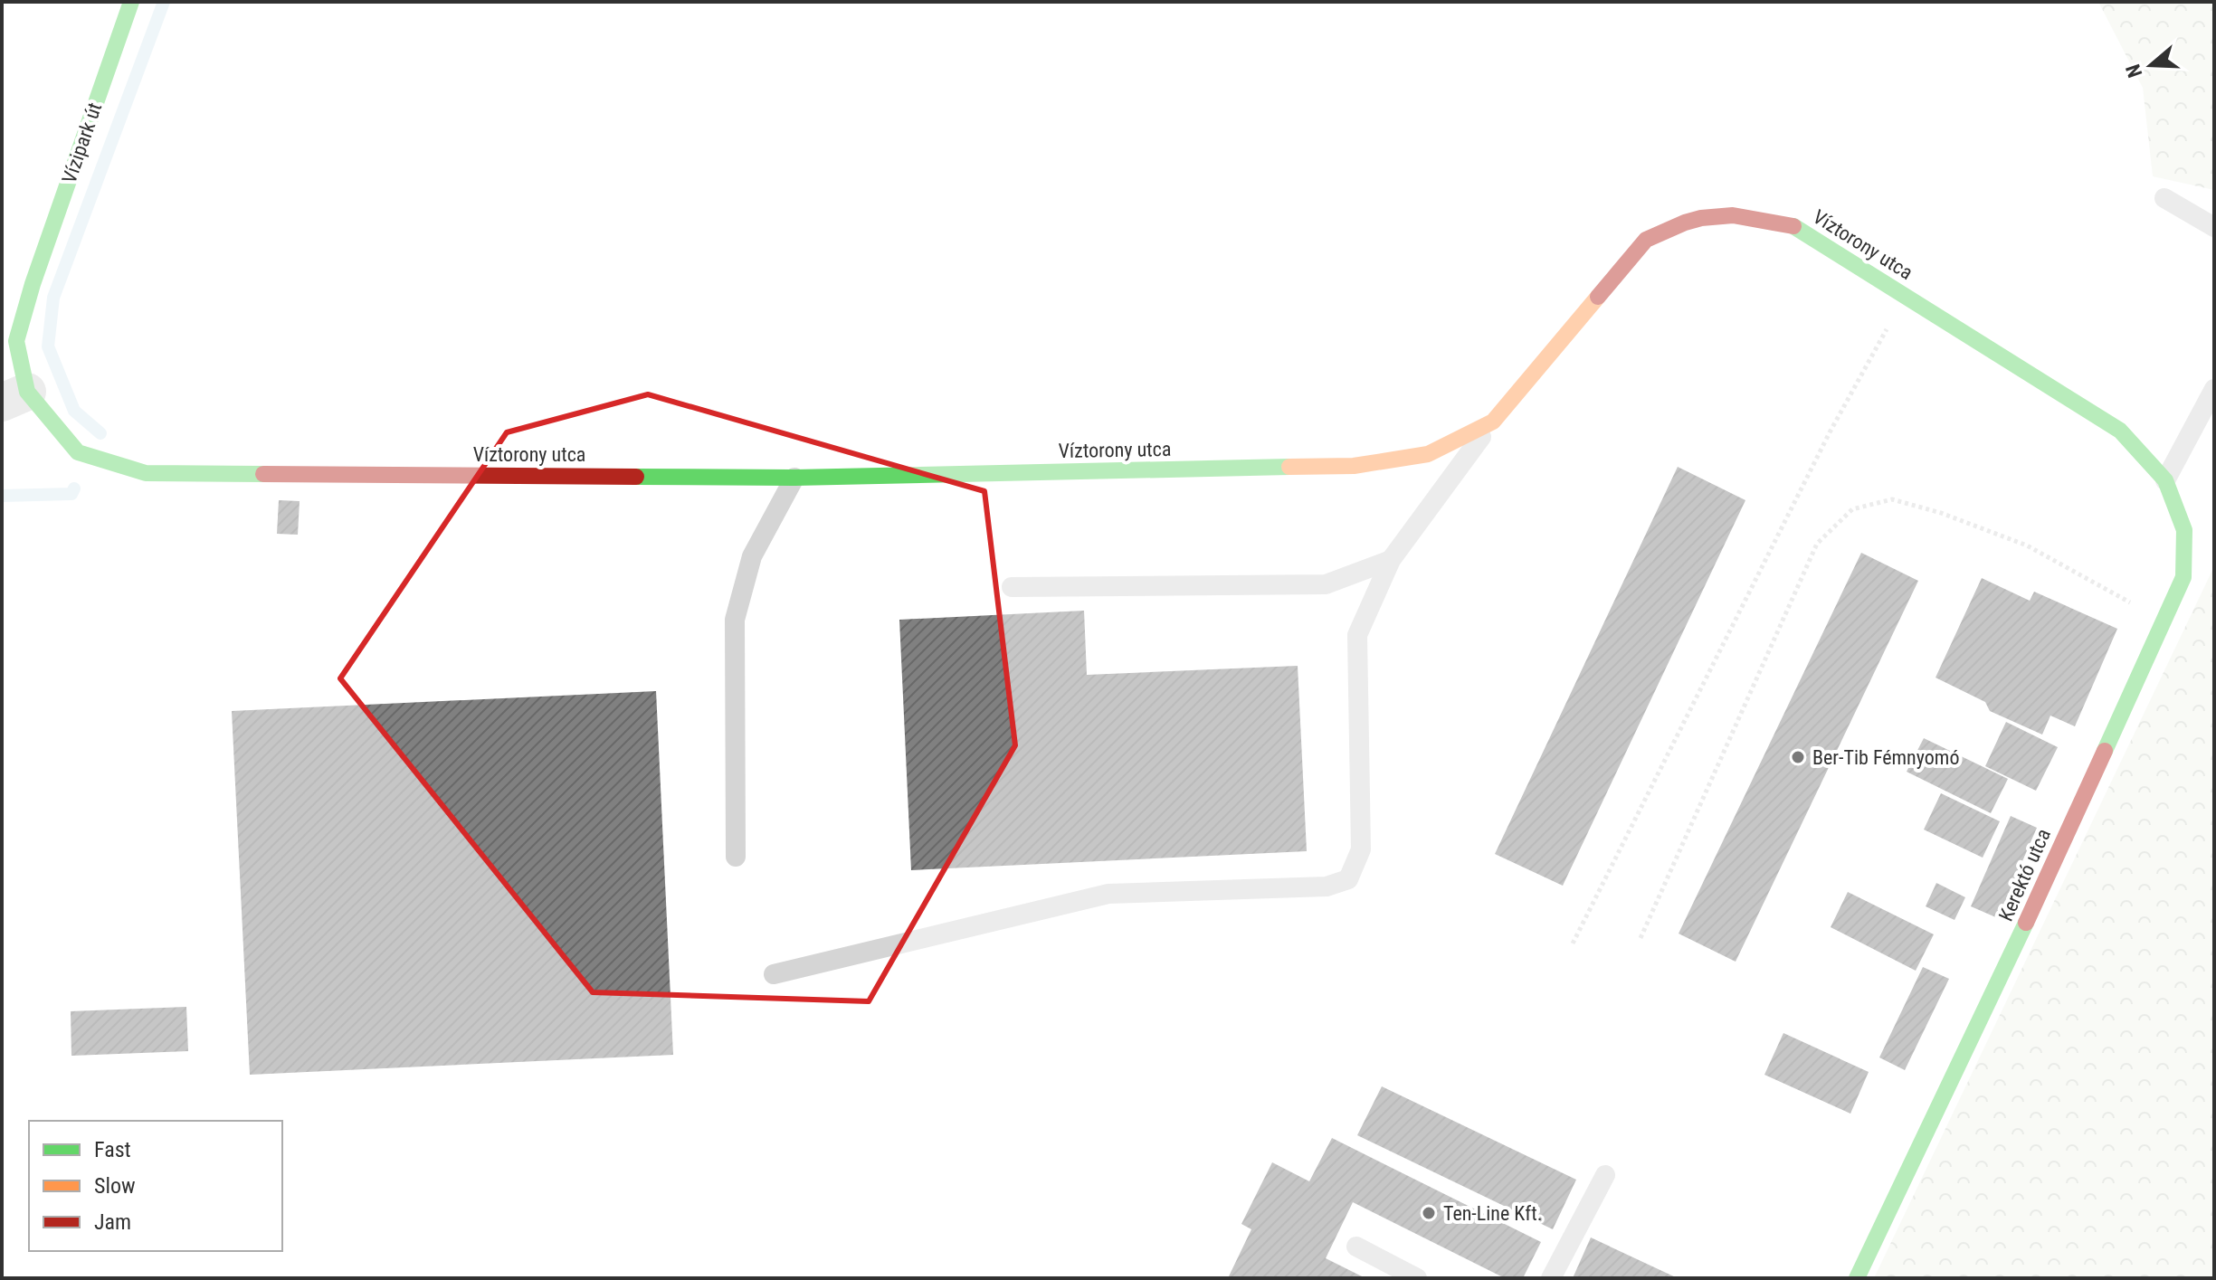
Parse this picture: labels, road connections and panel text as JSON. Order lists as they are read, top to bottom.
{
  "streets": {
    "street": ["Vízipark út", "Víztorony utca", "Kerektó utca"]
  },
  "crossings": [
    ["Vízipark út", "Víztorony utca"],
    ["Víztorony utca", "Kerektó utca"]
  ],
  "places": ["Ber-Tib Fémnyomó", "Ten-Line Kft."],
  "legend": ["Fast", "Slow", "Jam"],
  "north": "left"
}
